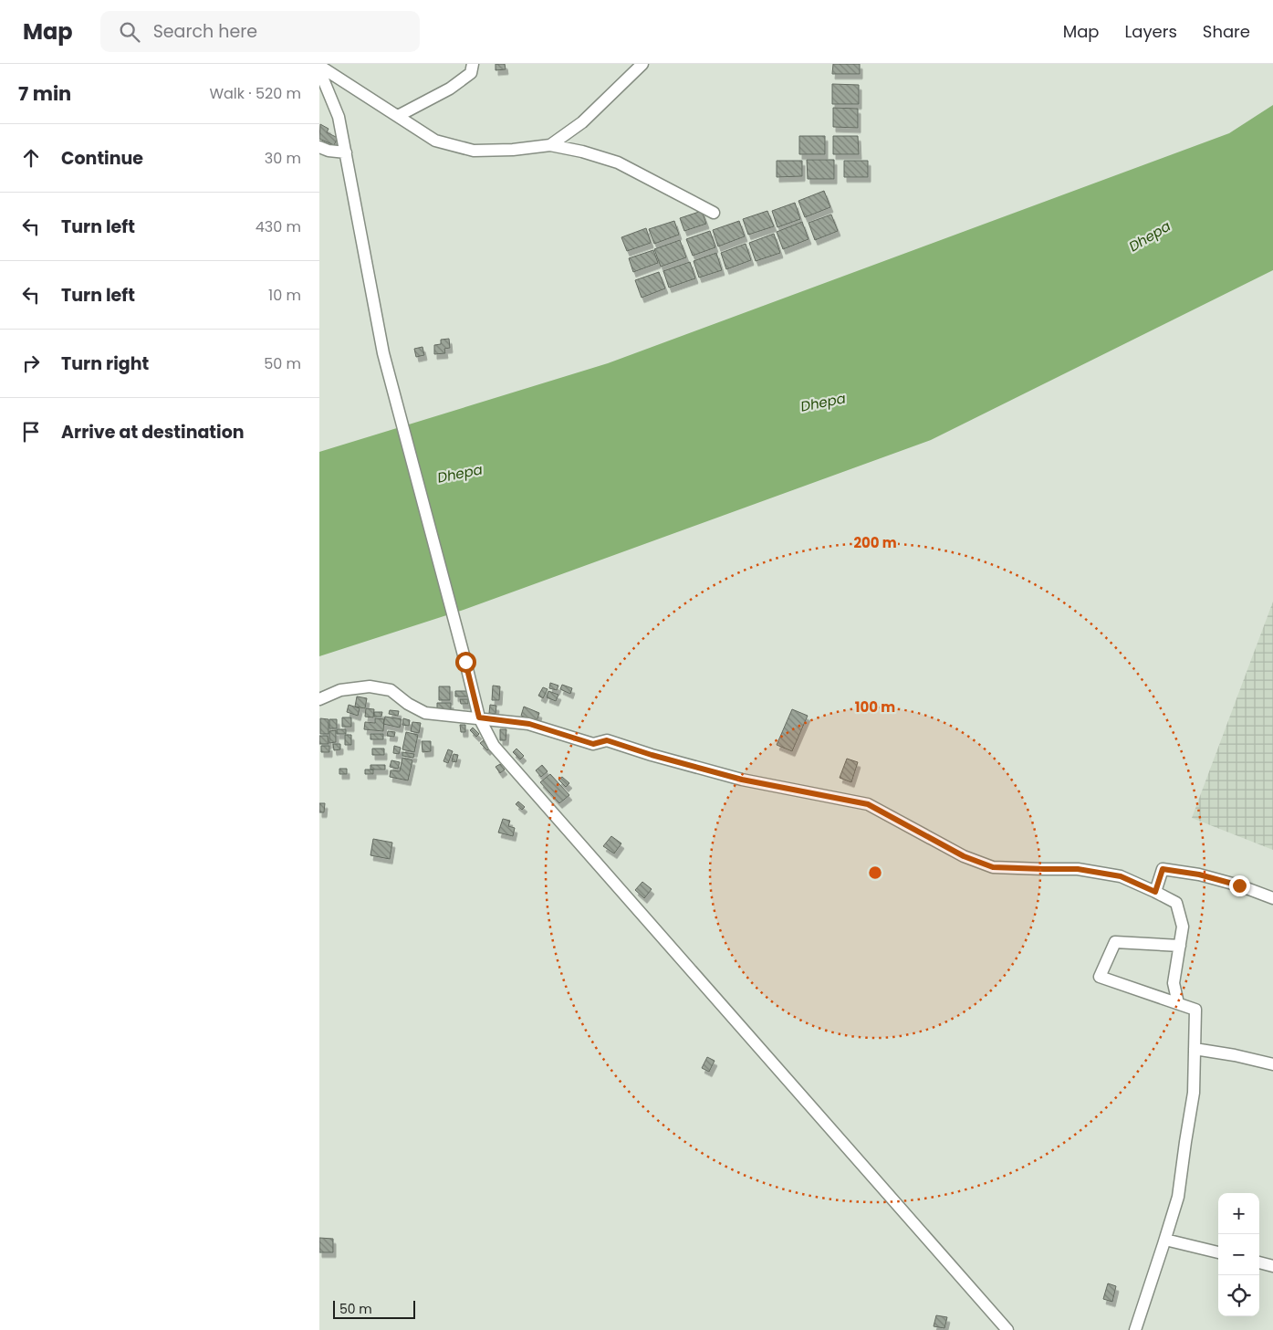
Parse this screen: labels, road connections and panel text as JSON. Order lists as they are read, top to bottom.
{
  "water": ["Dhepa"],
  "scale_bar": "50 m",
  "page": {
    "header": "Map",
    "search": "Search here",
    "nav": ["Map", "Layers", "Share"],
    "heading": ["7 min", "Walk · 520 m"],
    "list": [
      ["Continue", "30 m"],
      ["Turn left", "430 m"],
      ["Turn left", "10 m"],
      ["Turn right", "50 m"],
      "Arrive at destination"
    ],
    "map_buttons": ["+", "−"],
    "scale": "50 m"
  },
  "rings": ["200 m", "100 m"]
}
